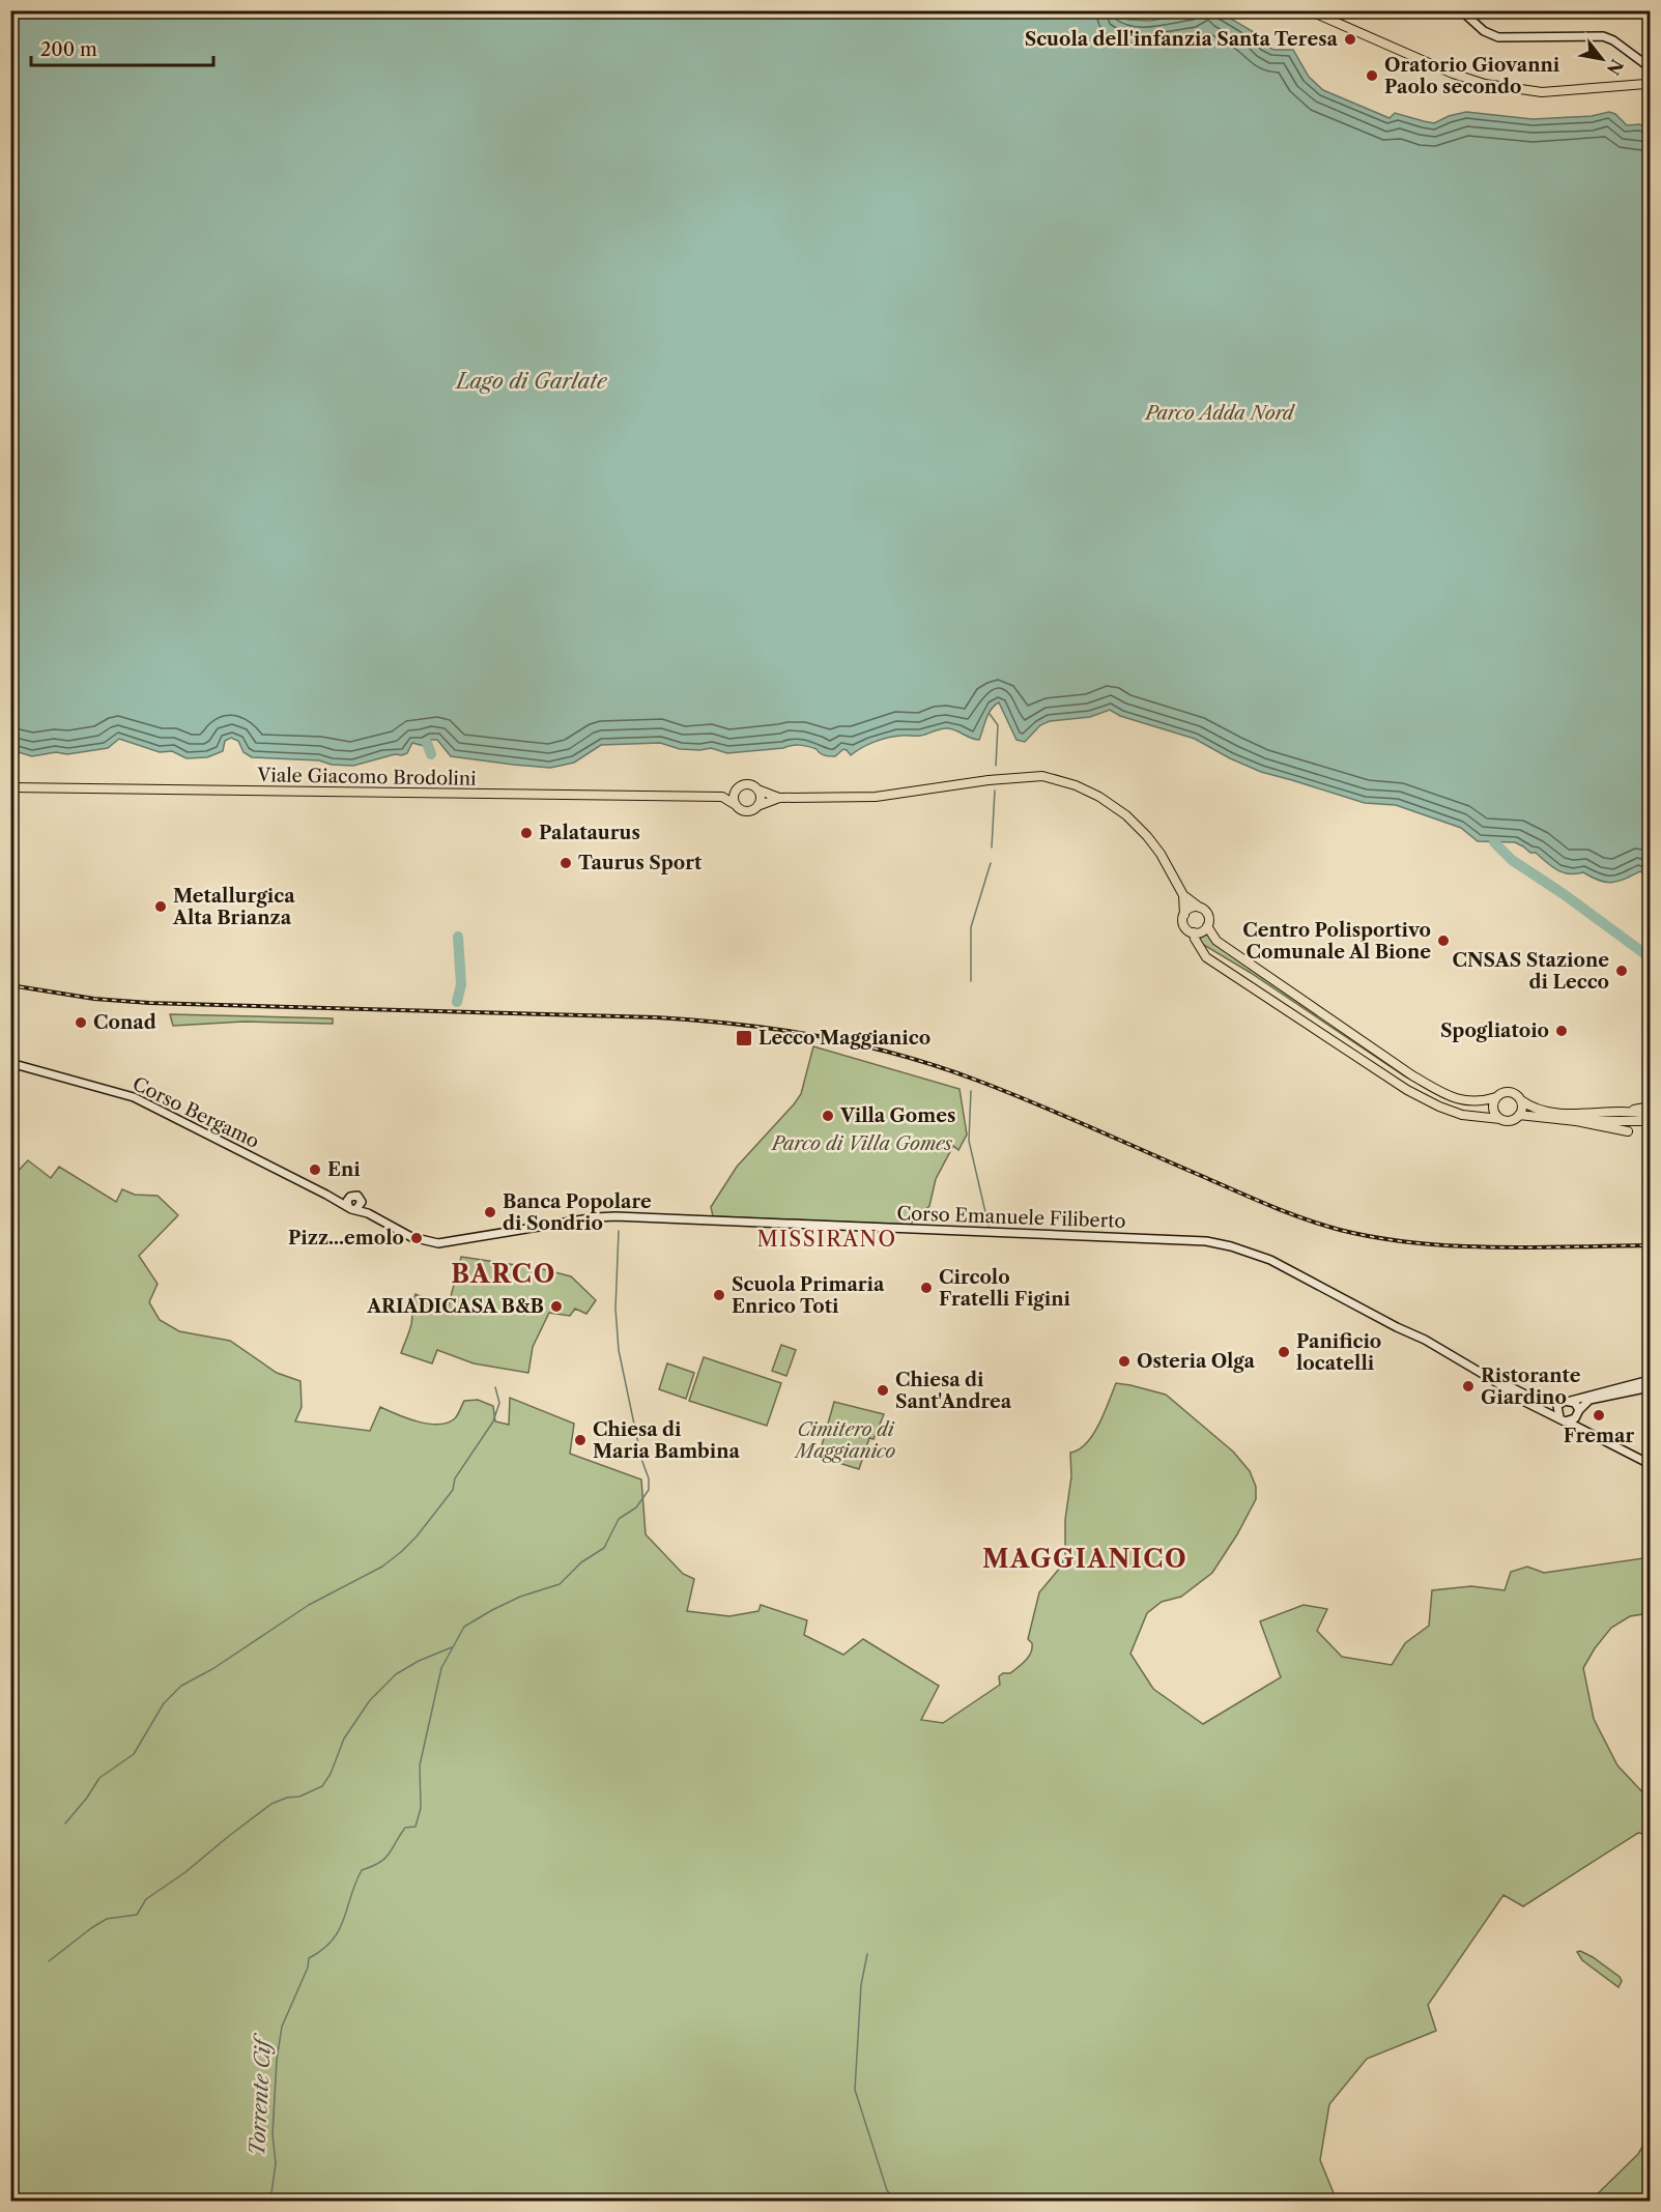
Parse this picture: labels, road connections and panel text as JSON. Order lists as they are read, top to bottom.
{
  "streets": {
    "main road": ["Viale Giacomo Brodolini", "Corso Bergamo", "Corso Emanuele Filiberto"]
  },
  "districts": ["MISSIRANO", "BARCO", "MAGGIANICO"],
  "water": ["Lago di Garlate", "Torrente Cif"],
  "parks": ["Parco Adda Nord", "Parco di Villa Gomes", "Cimitero di Maggianico"],
  "places": {
    "other": [
      "Scuola dell'infanzia Santa Teresa",
      "Oratorio Giovanni Paolo secondo",
      "Palataurus",
      "Taurus Sport",
      "Metallurgica Alta Brianza",
      "Centro Polisportivo Comunale Al Bione",
      "CNSAS Stazione di Lecco",
      "Conad",
      "Spogliatoio",
      "Villa Gomes",
      "Eni",
      "Banca Popolare di Sondrio",
      "Pizz...emolo",
      "Circolo Fratelli Figini",
      "Scuola Primaria Enrico Toti",
      "ARIADICASA B&B",
      "Panificio locatelli",
      "Osteria Olga",
      "Ristorante Giardino",
      "Chiesa di Sant'Andrea",
      "Fremar",
      "Chiesa di Maria Bambina"
    ],
    "transit": ["Lecco Maggianico"]
  },
  "scale_bar": "200 m",
  "north": "bottom right"
}
